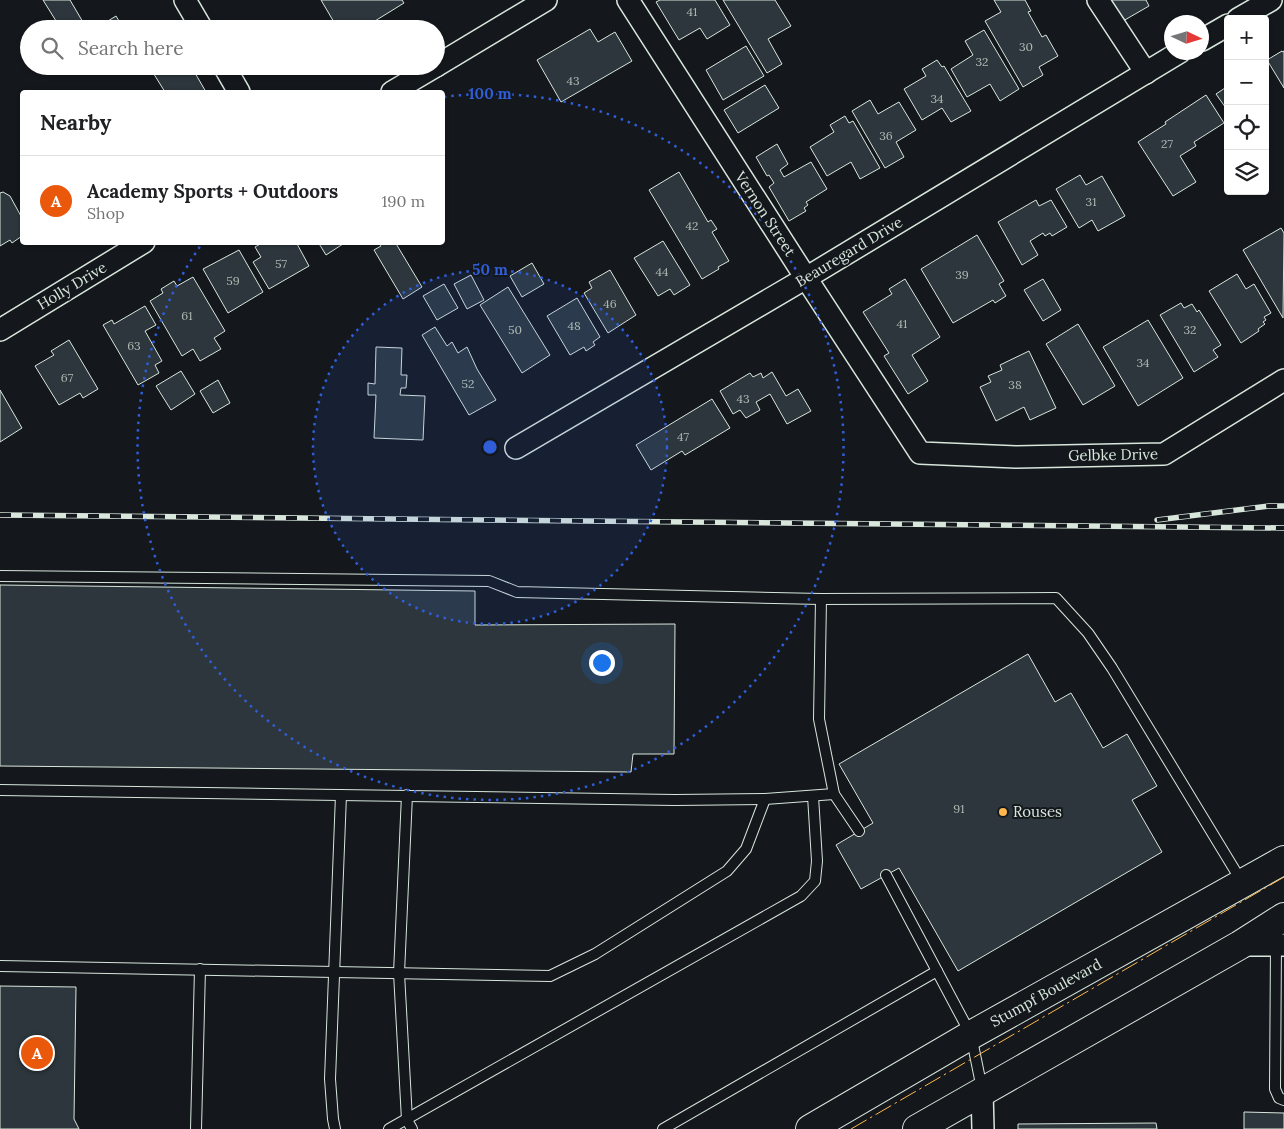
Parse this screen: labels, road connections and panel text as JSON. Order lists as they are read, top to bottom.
{
  "streets": {
    "main road": ["Stumpf Boulevard"],
    "street": [
      "Vernon Street",
      "Beauregard Drive",
      "Holly Drive",
      "Gelbke Drive"
    ]
  },
  "crossings": [
    ["Vernon Street", "Beauregard Drive"],
    ["Vernon Street", "Gelbke Drive"]
  ],
  "places": ["Rouses"],
  "house_numbers": [
    "41",
    "30",
    "32",
    "43",
    "34",
    "36",
    "27",
    "31",
    "42",
    "57",
    "44",
    "39",
    "59",
    "46",
    "61",
    "41",
    "48",
    "50",
    "32",
    "63",
    "34",
    "67",
    "52",
    "38",
    "43",
    "47",
    "91"
  ],
  "north": "right",
  "page": {
    "map_buttons": ["+", "−"],
    "search": "Search here",
    "heading": "Nearby",
    "list": [
      {
        "mark": "A",
        "name": "Academy Sports + Outdoors",
        "note": "Shop",
        "value": "190 m"
      }
    ],
    "pins": "A"
  },
  "rings": ["100 m", "50 m"]
}
